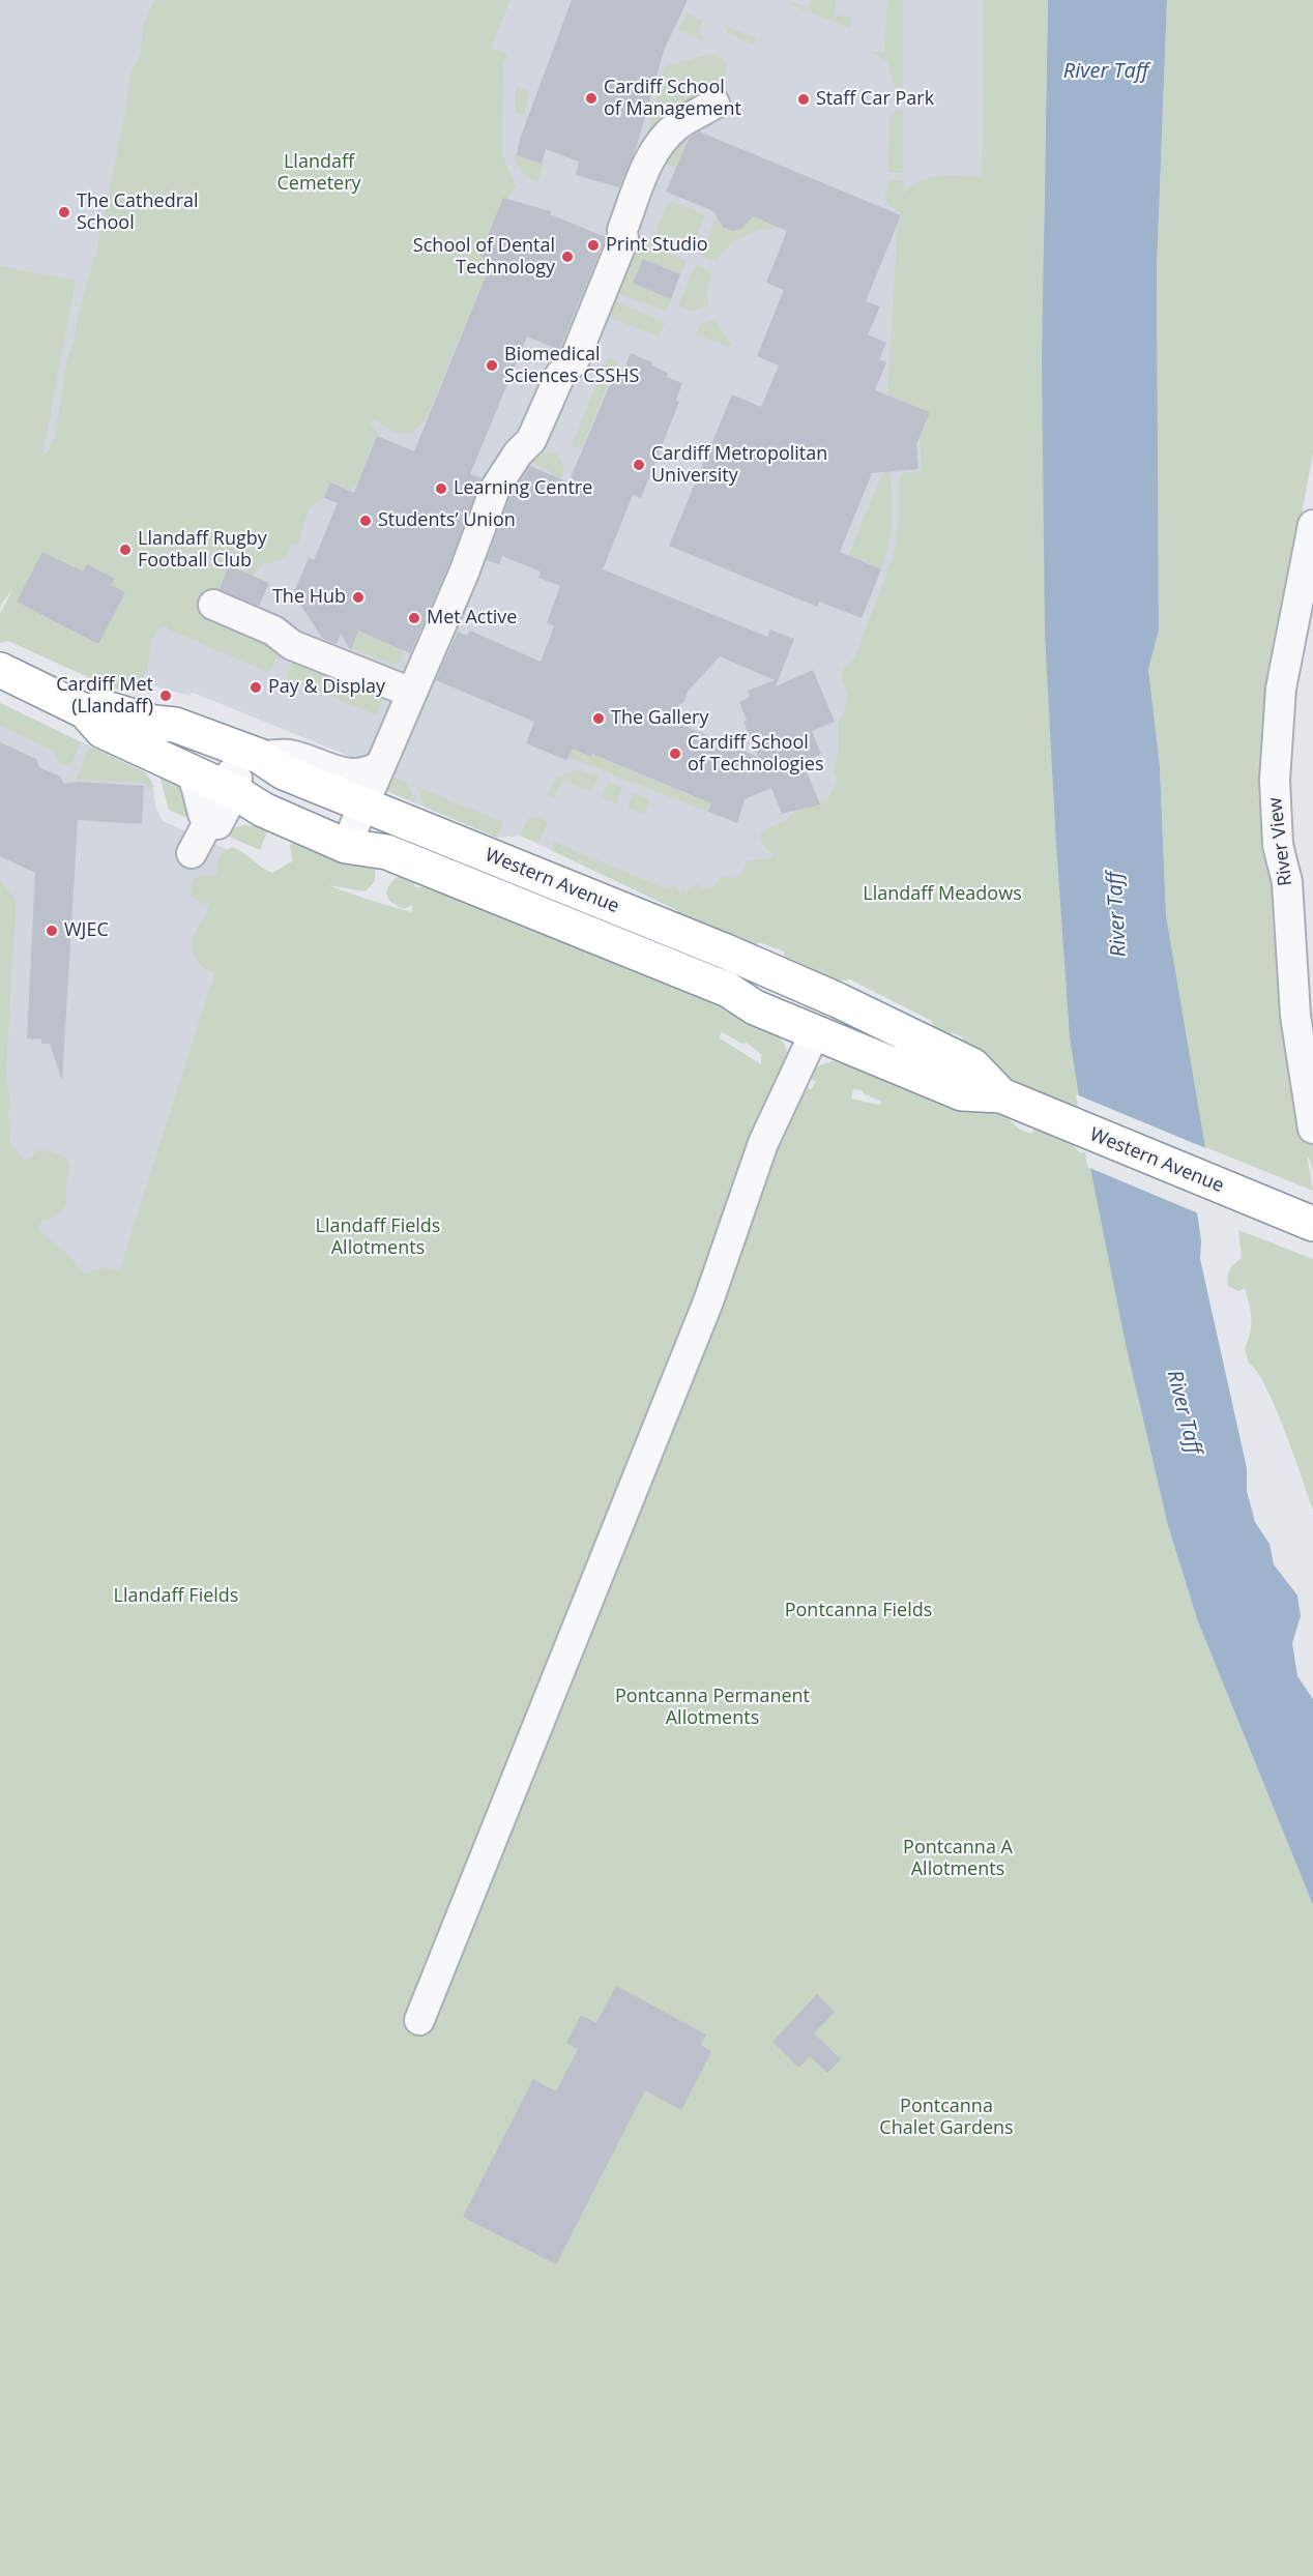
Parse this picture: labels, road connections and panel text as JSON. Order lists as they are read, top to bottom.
{
  "streets": {
    "highway": ["Western Avenue"],
    "street": ["River View"]
  },
  "water": ["River Taff"],
  "parks": [
    "Llandaff Cemetery",
    "Llandaff Meadows",
    "Llandaff Fields Allotments",
    "Llandaff Fields",
    "Pontcanna Fields",
    "Pontcanna Permanent Allotments",
    "Pontcanna A Allotments",
    "Pontcanna Chalet Gardens"
  ],
  "places": [
    "Cardiff School of Management",
    "Staff Car Park",
    "The Cathedral School",
    "Print Studio",
    "School of Dental Technology",
    "Biomedical Sciences CSSHS",
    "Cardiff Metropolitan University",
    "Learning Centre",
    "Students’ Union",
    "Llandaff Rugby Football Club",
    "The Hub",
    "Met Active",
    "Pay & Display",
    "Cardiff Met (Llandaff)",
    "The Gallery",
    "Cardiff School of Technologies",
    "WJEC"
  ]
}
